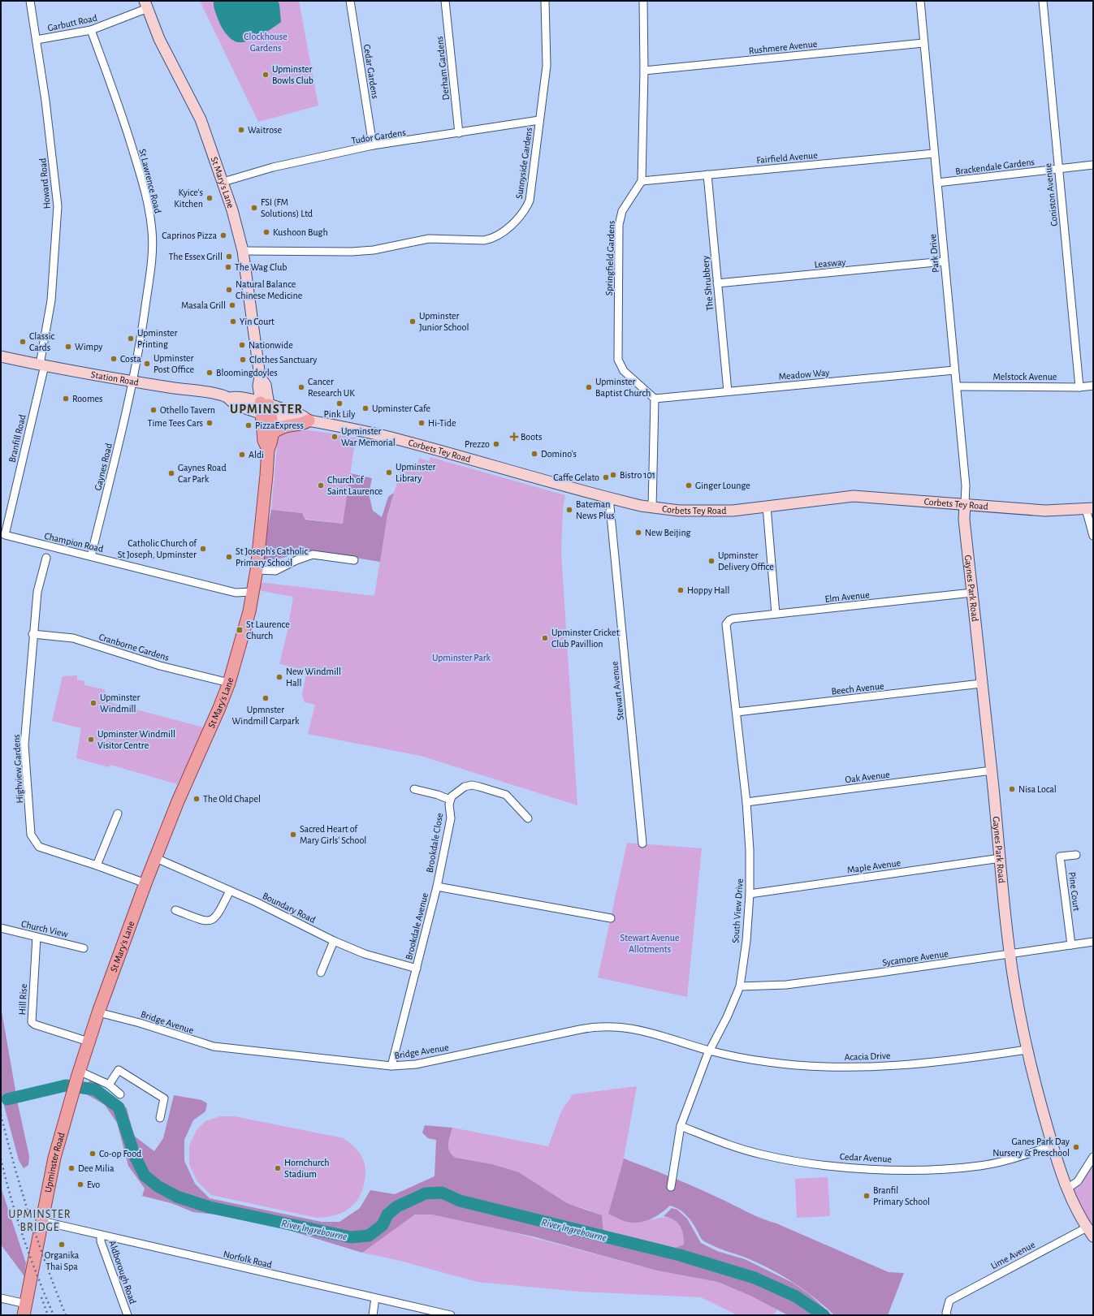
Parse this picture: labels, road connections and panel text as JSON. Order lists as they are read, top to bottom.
{
  "streets": {
    "main road": [
      "St Mary's Lane",
      "Station Road",
      "Corbets Tey Road",
      "Gaynes Park Road",
      "Upminster Road"
    ],
    "street": [
      "Garbutt Road",
      "Rushmere Avenue",
      "Derham Gardens",
      "Cedar Gardens",
      "Tudor Gardens",
      "Fairfield Avenue",
      "Sunnyside Gardens",
      "Brackendale Gardens",
      "St Lawrence Road",
      "Howard Road",
      "Coniston Avenue",
      "Park Drive",
      "Springfield Gardens",
      "Leasway",
      "The Shrubbery",
      "Meadow Way",
      "Melstock Avenue",
      "Branfill Road",
      "Gaynes Road",
      "Champion Road",
      "Elm Avenue",
      "Cranborne Gardens",
      "Beech Avenue",
      "Stewart Avenue",
      "Highview Gardens",
      "Oak Avenue",
      "Brookdale Close",
      "Maple Avenue",
      "Pine Court",
      "Boundary Road",
      "South View Drive",
      "Brookdale Avenue",
      "Church View",
      "Sycamore Avenue",
      "Hill Rise",
      "Bridge Avenue",
      "Acacia Drive",
      "Cedar Avenue",
      "Lime Avenue",
      "Norfolk Road",
      "Aldborough Road"
    ]
  },
  "crossings": [
    ["Garbutt Road", "St Lawrence Road"],
    ["Garbutt Road", "St Mary's Lane"],
    ["Garbutt Road", "Howard Road"],
    ["Rushmere Avenue", "Park Drive"],
    ["Derham Gardens", "Tudor Gardens"],
    ["Cedar Gardens", "Tudor Gardens"],
    ["Tudor Gardens", "Sunnyside Gardens"],
    ["Tudor Gardens", "St Mary's Lane"],
    ["Fairfield Avenue", "Park Drive"],
    ["Fairfield Avenue", "Springfield Gardens"],
    ["Fairfield Avenue", "The Shrubbery"],
    ["Sunnyside Gardens", "St Mary's Lane"],
    ["Brackendale Gardens", "Coniston Avenue"],
    ["Brackendale Gardens", "Park Drive"],
    ["St Lawrence Road", "Station Road"],
    ["St Lawrence Road", "Gaynes Road"],
    ["St Mary's Lane", "Station Road"],
    ["St Mary's Lane", "Corbets Tey Road"],
    ["St Mary's Lane", "Champion Road"],
    ["St Mary's Lane", "Cranborne Gardens"],
    ["St Mary's Lane", "Highview Gardens"],
    ["St Mary's Lane", "Boundary Road"],
    ["St Mary's Lane", "Bridge Avenue"],
    ["St Mary's Lane", "Upminster Road"],
    ["Howard Road", "Station Road"],
    ["Howard Road", "Branfill Road"],
    ["Coniston Avenue", "Melstock Avenue"],
    ["Park Drive", "Leasway"],
    ["Park Drive", "Meadow Way"],
    ["Park Drive", "Melstock Avenue"],
    ["Park Drive", "Corbets Tey Road"],
    ["Park Drive", "Gaynes Park Road"],
    ["Springfield Gardens", "Meadow Way"],
    ["Leasway", "The Shrubbery"],
    ["The Shrubbery", "Meadow Way"],
    ["Station Road", "Branfill Road"],
    ["Station Road", "Corbets Tey Road"],
    ["Station Road", "Gaynes Road"],
    ["Branfill Road", "Champion Road"],
    ["Corbets Tey Road", "Gaynes Park Road"],
    ["Corbets Tey Road", "Stewart Avenue"],
    ["Gaynes Road", "Champion Road"],
    ["Gaynes Park Road", "Elm Avenue"],
    ["Gaynes Park Road", "Beech Avenue"],
    ["Gaynes Park Road", "Oak Avenue"],
    ["Gaynes Park Road", "Maple Avenue"],
    ["Gaynes Park Road", "Sycamore Avenue"],
    ["Gaynes Park Road", "Acacia Drive"],
    ["Gaynes Park Road", "Cedar Avenue"],
    ["Gaynes Park Road", "Lime Avenue"],
    ["Elm Avenue", "South View Drive"],
    ["Cranborne Gardens", "Highview Gardens"],
    ["Beech Avenue", "South View Drive"],
    ["Oak Avenue", "South View Drive"],
    ["Brookdale Close", "Brookdale Avenue"],
    ["Maple Avenue", "South View Drive"],
    ["Pine Court", "Sycamore Avenue"],
    ["Boundary Road", "Brookdale Avenue"],
    ["South View Drive", "Sycamore Avenue"],
    ["South View Drive", "Bridge Avenue"],
    ["South View Drive", "Acacia Drive"],
    ["South View Drive", "Cedar Avenue"],
    ["Brookdale Avenue", "Bridge Avenue"],
    ["Church View", "Hill Rise"],
    ["Hill Rise", "Upminster Road"],
    ["Bridge Avenue", "Acacia Drive"],
    ["Bridge Avenue", "Upminster Road"],
    ["Upminster Road", "Norfolk Road"],
    ["Norfolk Road", "Aldborough Road"]
  ],
  "districts": ["UPMINSTER", "UPMINSTER BRIDGE"],
  "water": ["River Ingrebourne"],
  "parks": ["Clockhouse Gardens", "Upminster Park", "Stewart Avenue Allotments"],
  "places": {
    "other": [
      "Upminster Bowls Club",
      "Waitrose",
      "Kyice's Kitchen",
      "FSI (FM Solutions) Ltd",
      "Kushoon Bugh",
      "Caprinos Pizza",
      "The Essex Grill",
      "The Wag Club",
      "Natural Balance Chinese Medicine",
      "Masala Grill",
      "Yin Court",
      "Upminster Junior School",
      "Upminster Printing",
      "Classic Cards",
      "Nationwide",
      "Wimpy",
      "Costa",
      "Clothes Sanctuary",
      "Upminster Post Office",
      "Bloomingdoyles",
      "Cancer Research UK",
      "Upminster Baptist Church",
      "Roomes",
      "Pink Lily",
      "Upminster Cafe",
      "Othello Tavern",
      "Time Tees Cars",
      "Hi-Tide",
      "PizzaExpress",
      "Upminster War Memorial",
      "Prezzo",
      "Domino's",
      "Aldi",
      "Upminster Library",
      "Gaynes Road Car Park",
      "Bistro 101",
      "Caffe Gelato",
      "Church of Saint Laurence",
      "Ginger Lounge",
      "Bateman News Plus",
      "New Beijing",
      "Catholic Church of St Joseph, Upminster",
      "St Joseph's Catholic Primary School",
      "Upminster Delivery Office",
      "Hoppy Hall",
      "Upminster Cricket Club Pavillion",
      "New Windmill Hall",
      "Upmnster Windmill Carpark",
      "Upminster Windmill",
      "Upminster Windmill Visitor Centre",
      "Nisa Local",
      "The Old Chapel",
      "Sacred Heart of Mary Girls' School",
      "Ganes Park Day Nursery & Preschool",
      "Co-op Food",
      "Dee Milia",
      "Hornchurch Stadium",
      "Evo",
      "Branfil Primary School",
      "Organika Thai Spa"
    ],
    "health": ["Boots"],
    "transit": ["St Laurence Church"]
  }
}
